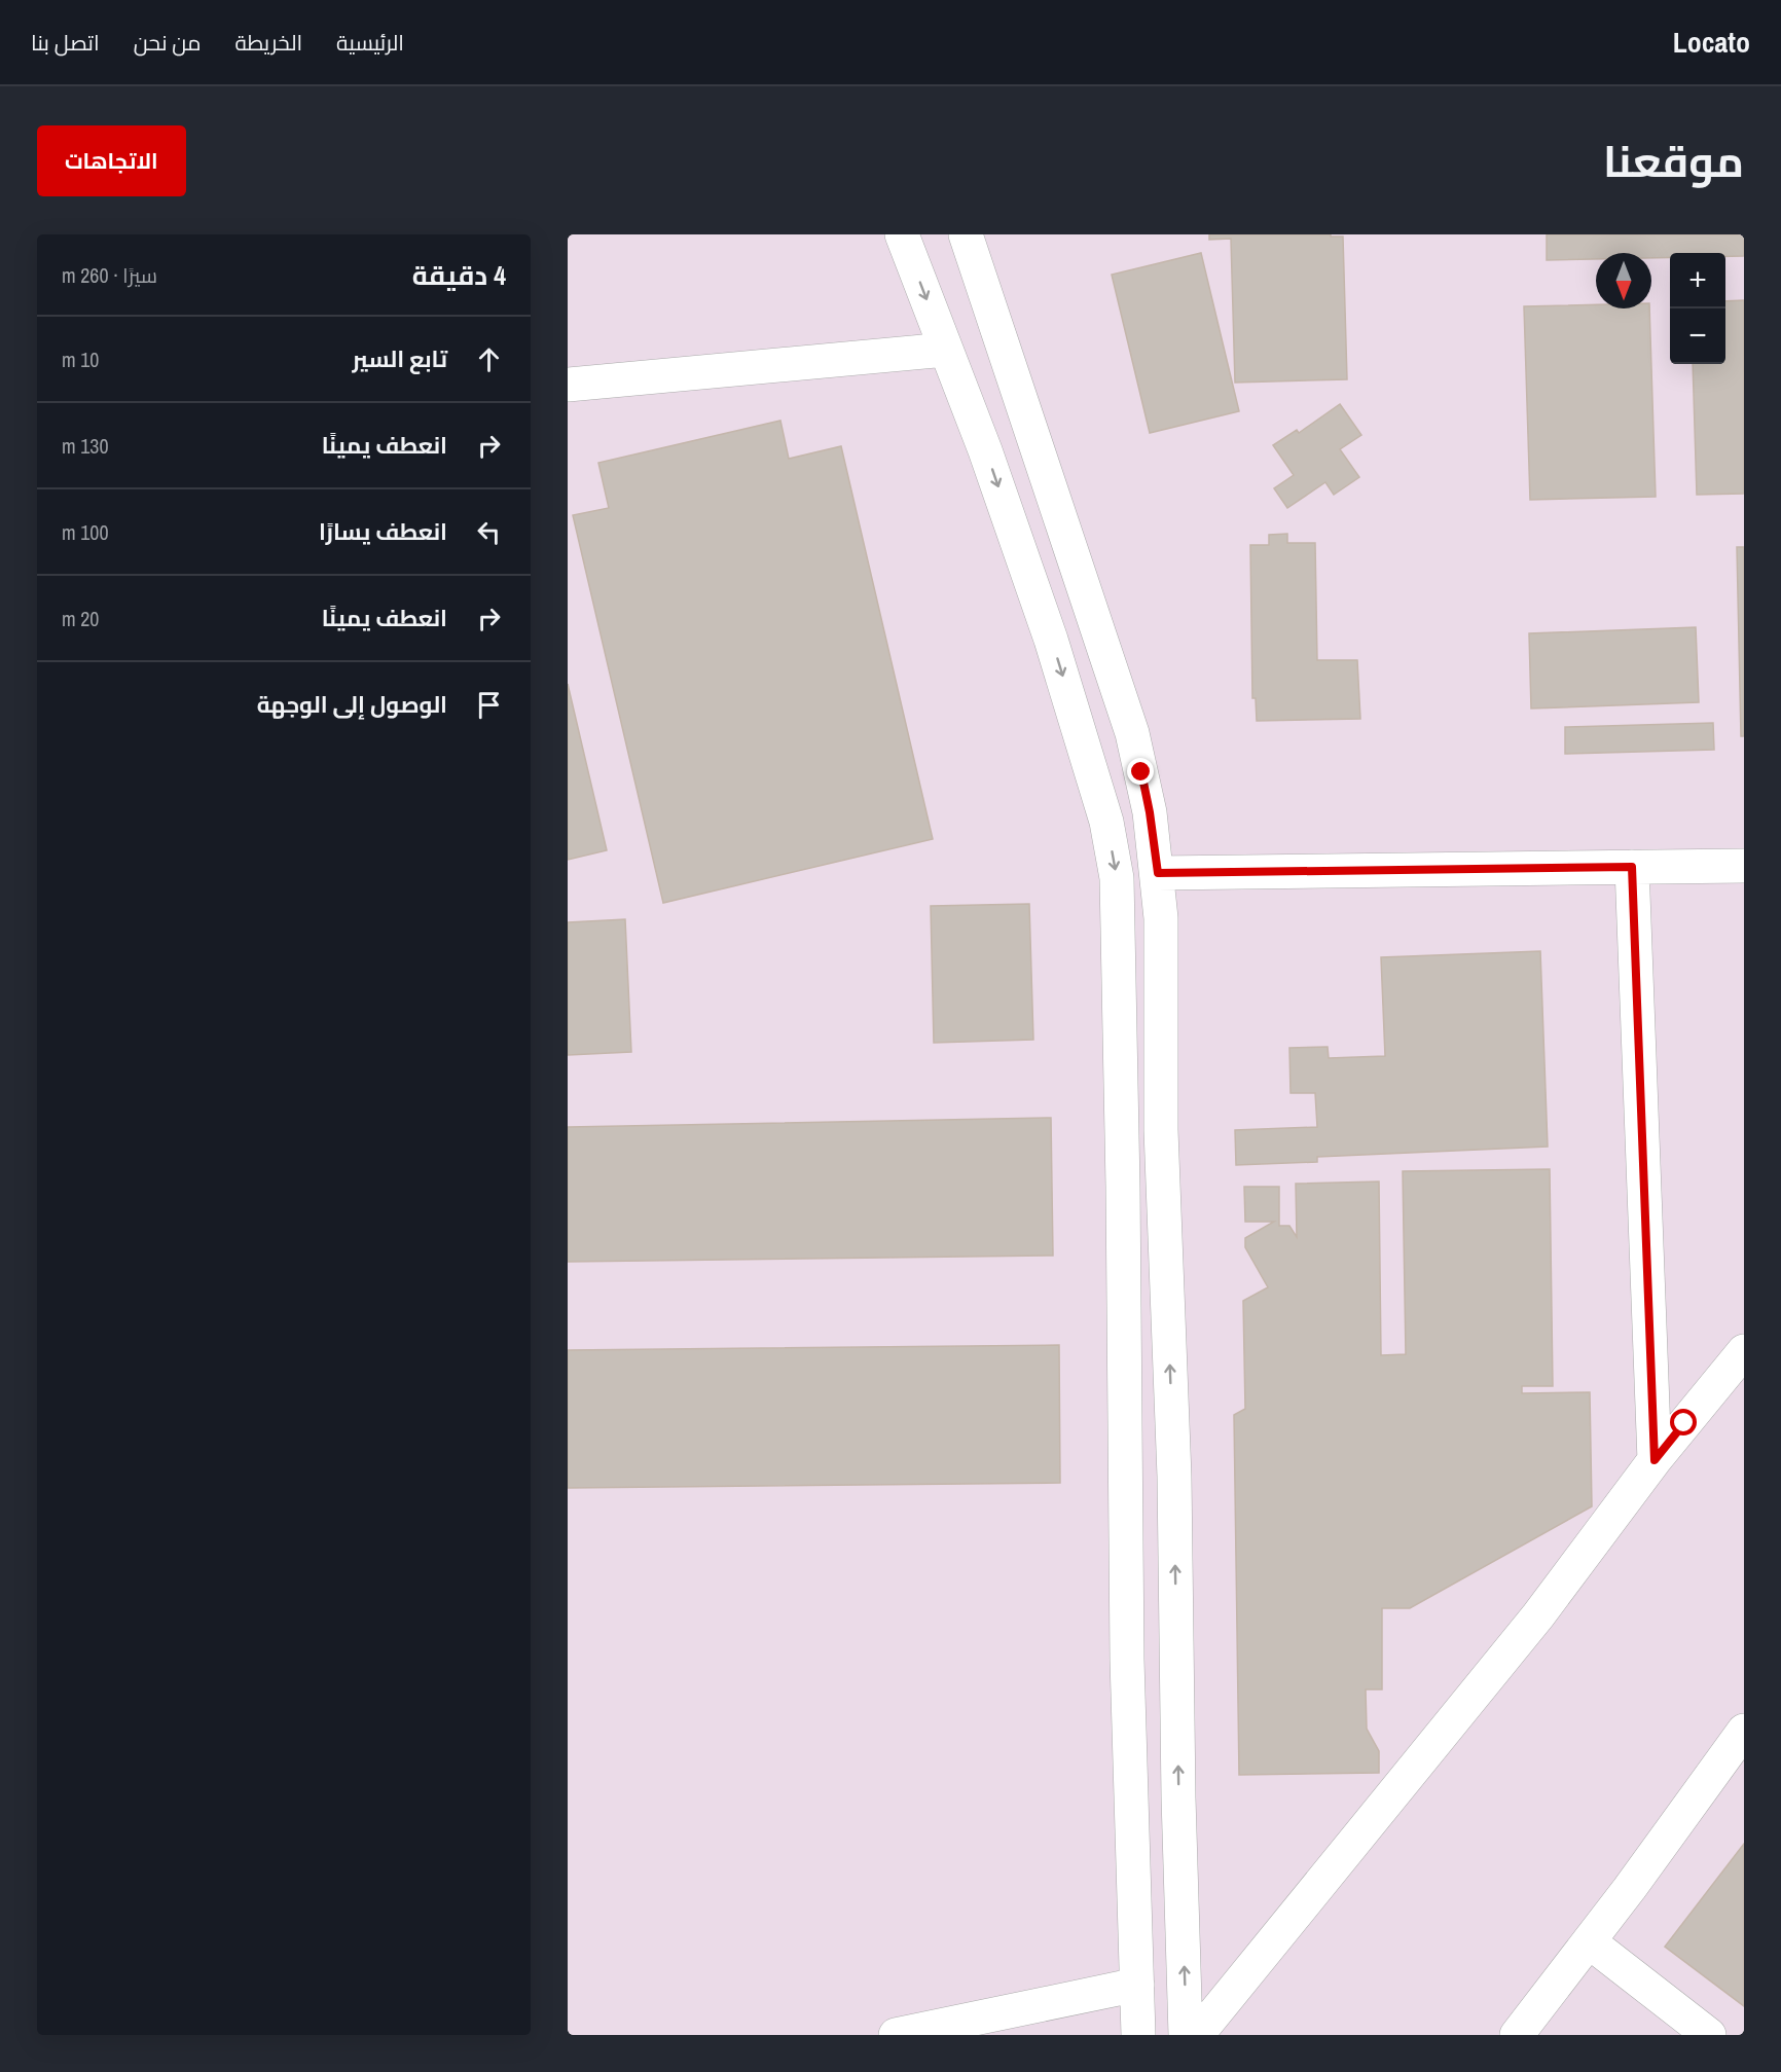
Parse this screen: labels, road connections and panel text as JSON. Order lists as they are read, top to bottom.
{
  "north": "bottom",
  "page": {
    "header": "Locato",
    "nav": [
      "الرئيسية",
      "الخريطة",
      "من نحن",
      "اتصل بنا"
    ],
    "title": "موقعنا",
    "buttons": "الاتجاهات",
    "heading": ["4 دقيقة", "سيرًا · 260 m"],
    "map_buttons": ["+", "−"],
    "list": [
      ["تابع السير", "10 m"],
      ["انعطف يمينًا", "130 m"],
      ["انعطف يسارًا", "100 m"],
      ["انعطف يمينًا", "20 m"],
      "الوصول إلى الوجهة"
    ]
  }
}
